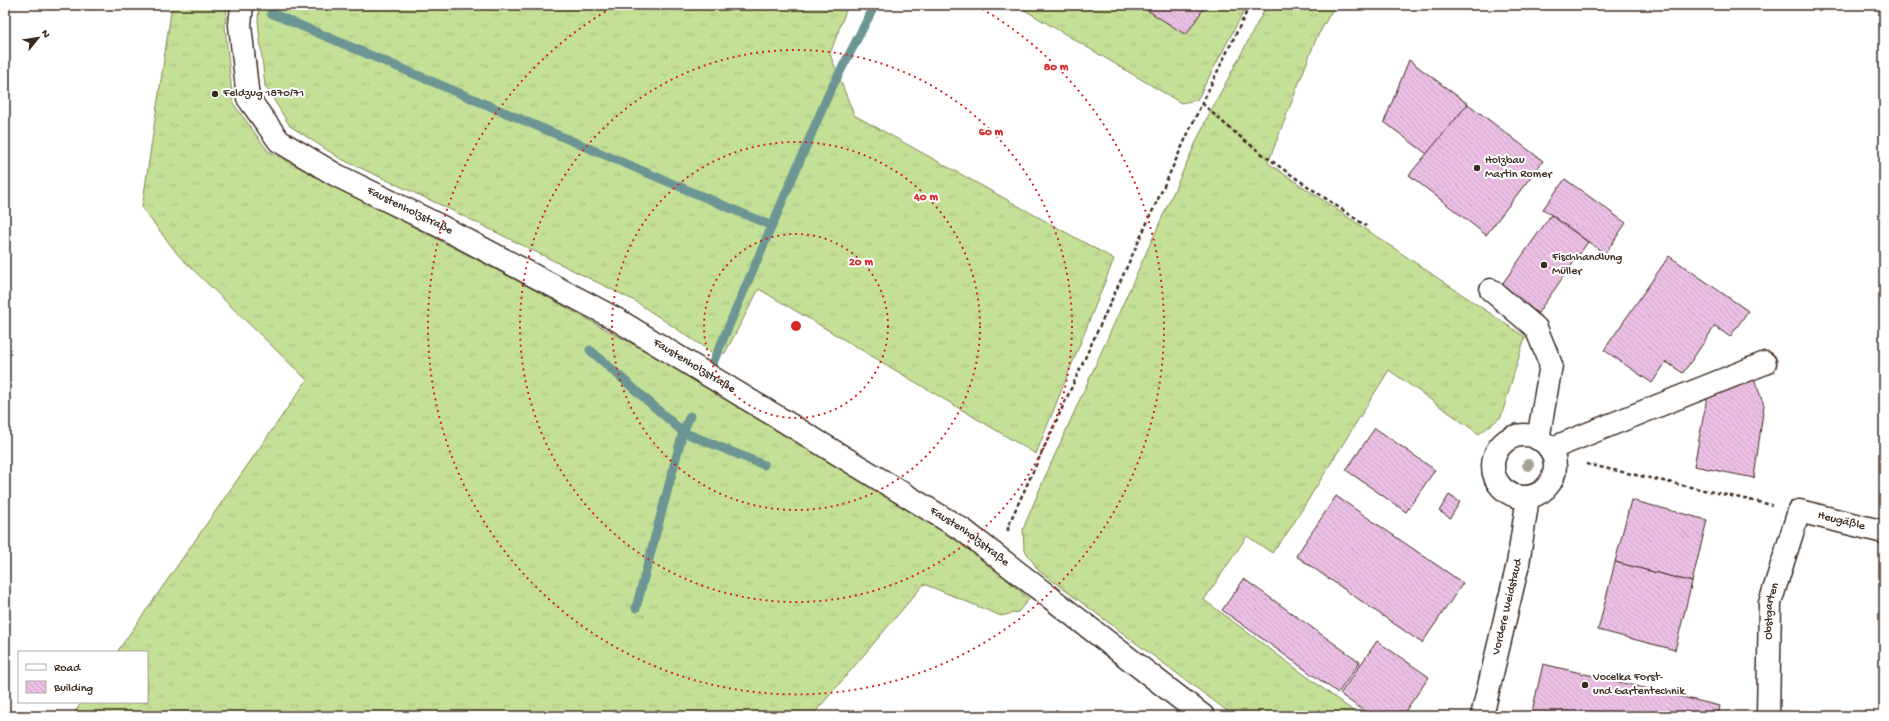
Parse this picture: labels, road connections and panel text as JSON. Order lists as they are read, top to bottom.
{
  "streets": {
    "street": [
      "Faustenholzstraße",
      "Heugäßle",
      "Vordere Weidstaud",
      "Obstgarten"
    ]
  },
  "crossings": [
    ["Heugäßle", "Obstgarten"]
  ],
  "places": [
    "Feldzug 1870/71",
    "Holzbau Martin Romer",
    "Fischhandlung Müller",
    "Vocelka Forst- und Gartentechnik"
  ],
  "legend": ["Road", "Building"],
  "north": "top right",
  "rings": [
    "80 m",
    "60 m",
    "40 m",
    "20 m"
  ]
}
